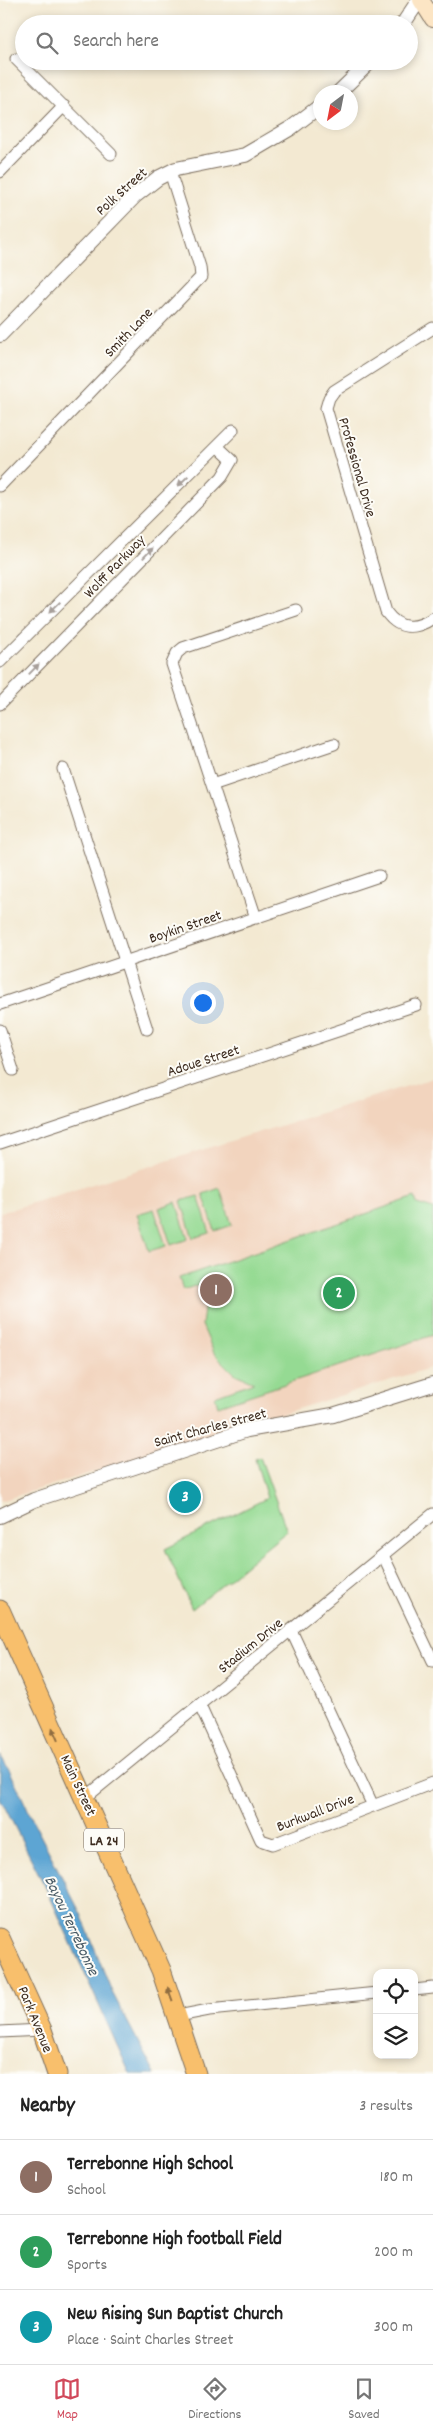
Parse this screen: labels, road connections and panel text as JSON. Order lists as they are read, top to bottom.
{
  "streets": {
    "main road": ["Main Street", "LA 24", "Park Avenue"],
    "street": [
      "Polk Street",
      "Smith Lane",
      "Professional Drive",
      "Wolff Parkway",
      "Boykin Street",
      "Adoue Street",
      "Saint Charles Street",
      "Stadium Drive",
      "Burkwall Drive"
    ]
  },
  "crossings": [
    ["Polk Street", "Smith Lane"],
    ["Stadium Drive", "Main Street"],
    ["Stadium Drive", "Burkwall Drive"]
  ],
  "one_way": ["Main Street"],
  "water": ["Bayou Terrebonne"],
  "north": "bottom left",
  "page": {
    "search": "Search here",
    "pins": ["1", "2", "3"],
    "heading": ["Nearby", "3 results"],
    "list": [
      {
        "mark": "1",
        "name": "Terrebonne High School",
        "note": "School",
        "value": "180 m"
      },
      {
        "mark": "2",
        "name": "Terrebonne High football Field",
        "note": "Sports",
        "value": "200 m"
      },
      {
        "mark": "3",
        "name": "New Rising Sun Baptist Church",
        "note": "Place · Saint Charles Street",
        "value": "300 m"
      }
    ],
    "nav": ["Map", "Directions", "Saved"]
  }
}
